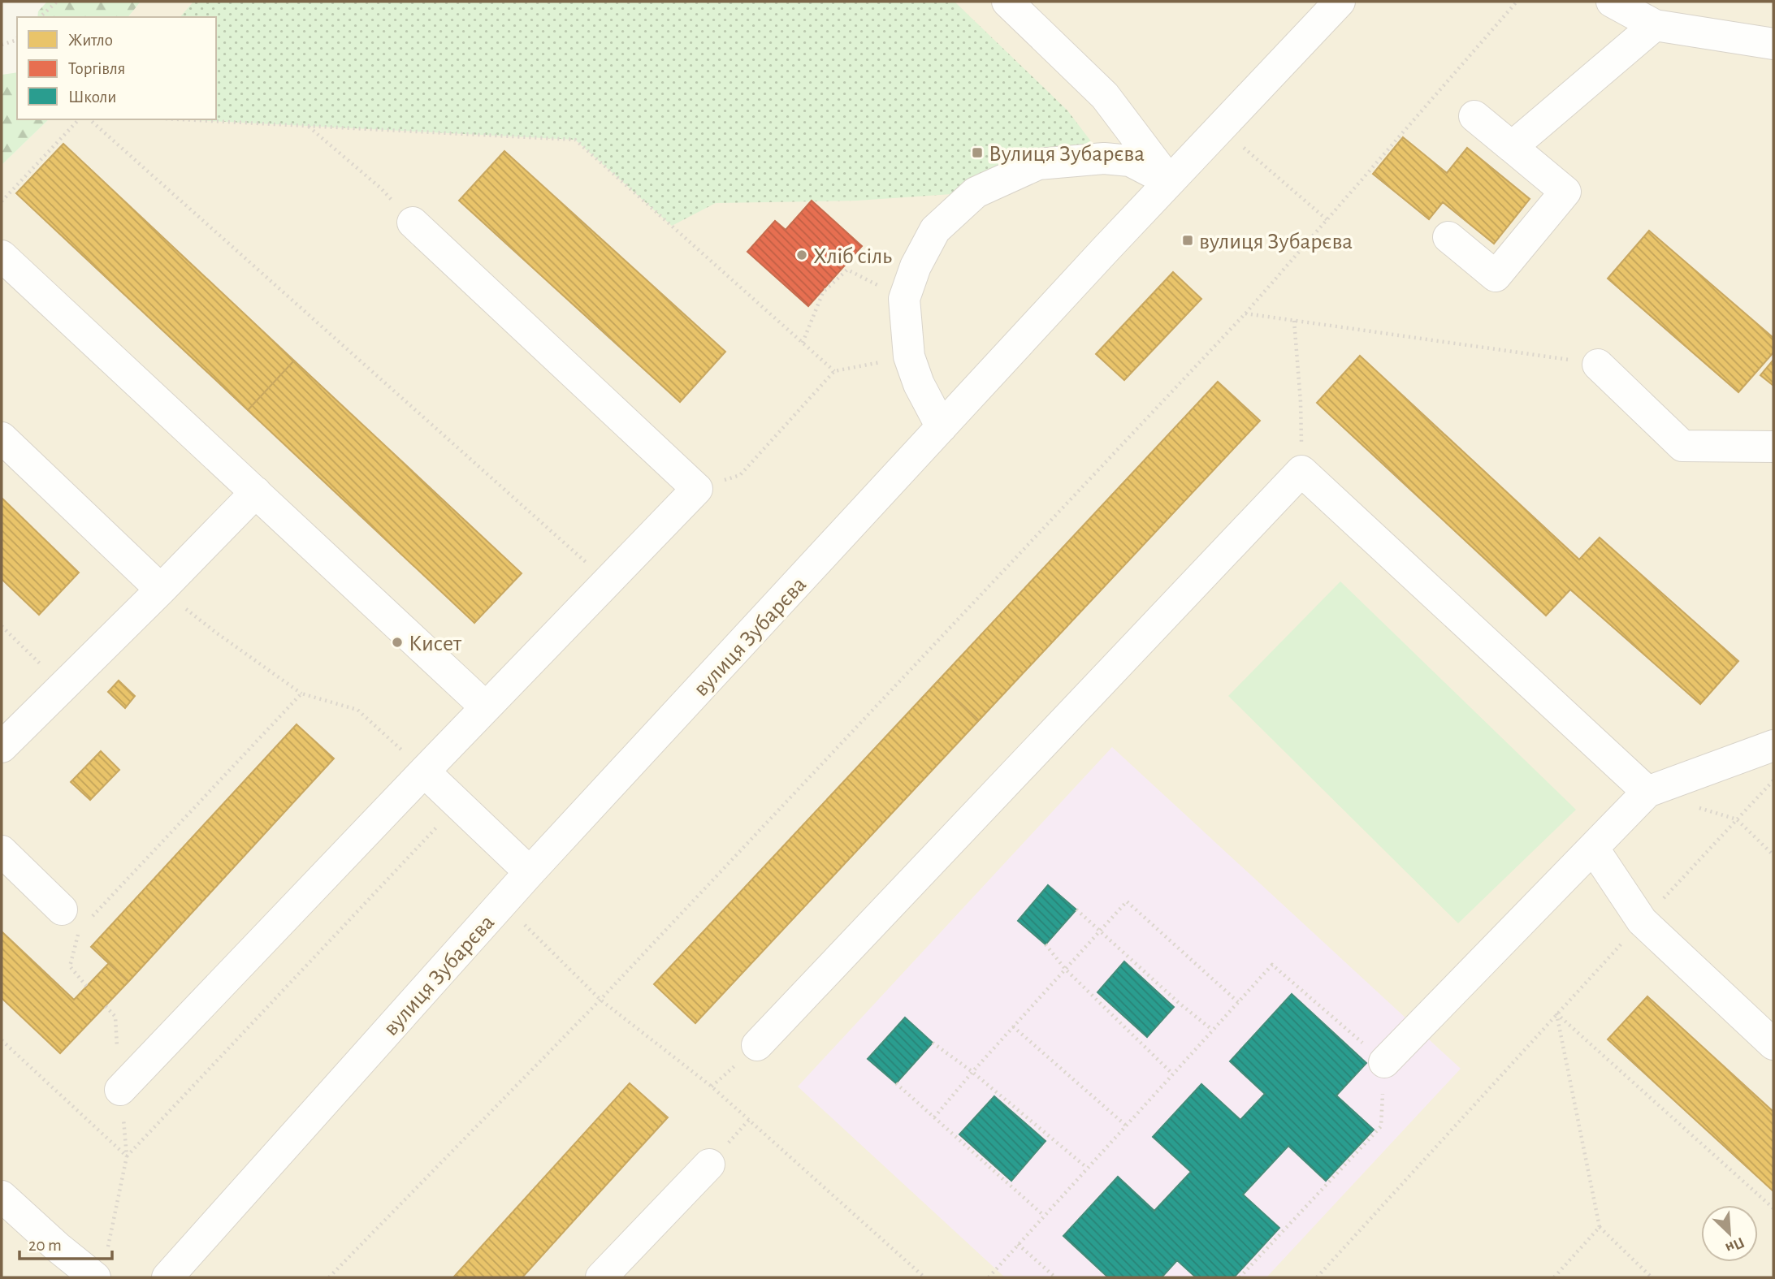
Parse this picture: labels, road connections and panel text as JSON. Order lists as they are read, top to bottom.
{
  "streets": {
    "street": ["вулиця Зубарєва"]
  },
  "places": {
    "transit": ["Вулиця Зубарєва", "вулиця Зубарєва"],
    "other": ["Хліб сіль", "Кисет"]
  },
  "legend": ["Житло", "Торгівля", "Школи"],
  "scale_bar": "20 m",
  "north": "bottom right"
}
